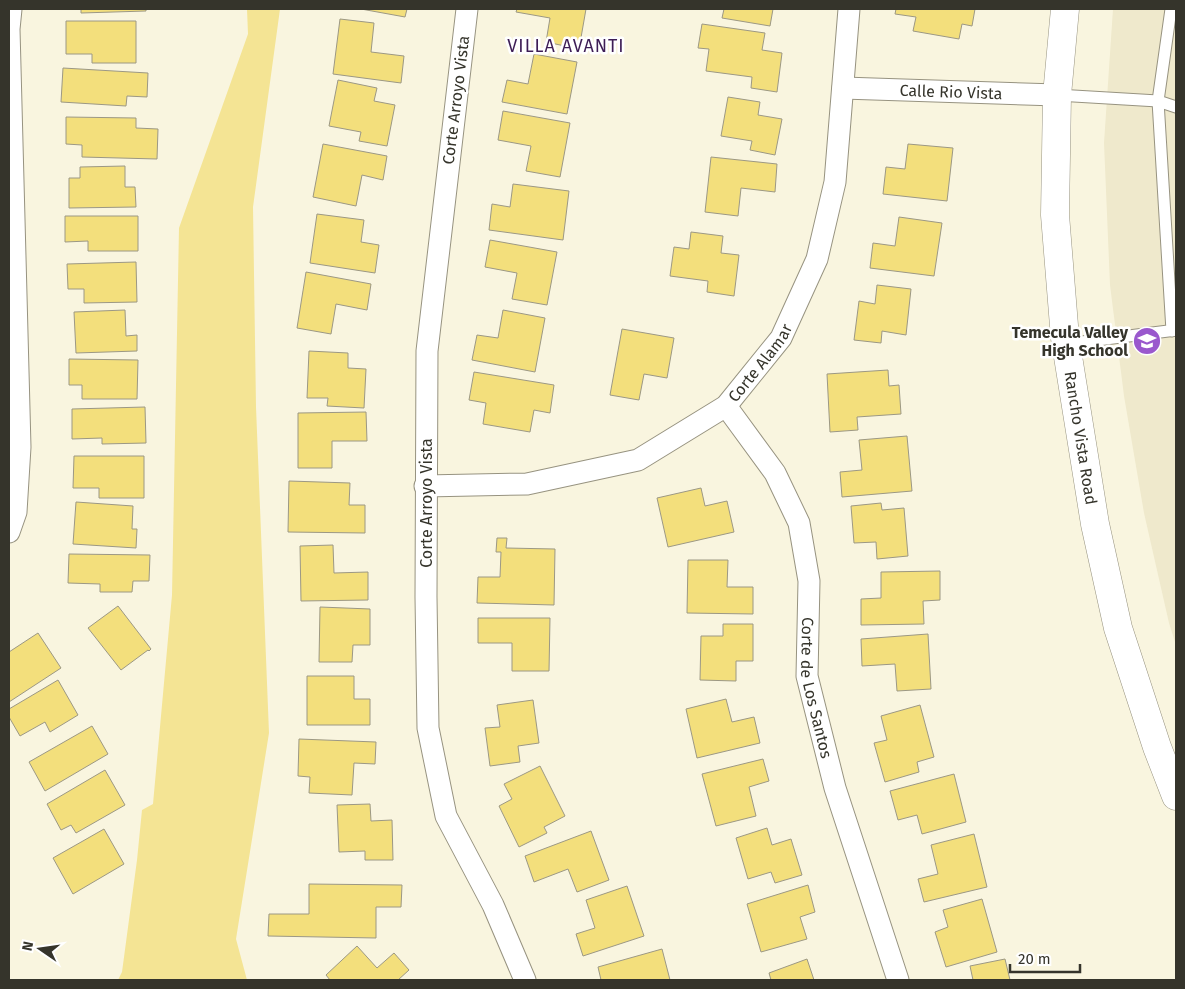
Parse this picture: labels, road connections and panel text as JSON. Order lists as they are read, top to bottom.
{
  "streets": {
    "main road": ["Rancho Vista Road"],
    "street": [
      "Calle Rio Vista",
      "Corte Arroyo Vista",
      "Corte Alamar",
      "Corte de Los Santos"
    ]
  },
  "crossings": [
    ["Calle Rio Vista", "Corte Alamar"],
    ["Calle Rio Vista", "Rancho Vista Road"],
    ["Corte Arroyo Vista", "Corte Alamar"],
    ["Corte Alamar", "Corte de Los Santos"]
  ],
  "districts": ["VILLA AVANTI"],
  "places": {
    "school or university": ["Temecula Valley High School"]
  },
  "scale_bar": "20 m",
  "north": "left"
}
